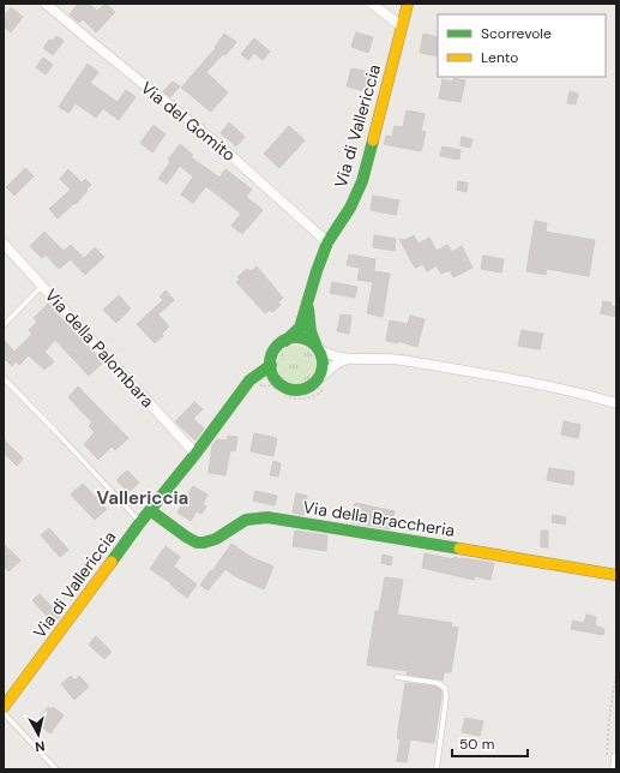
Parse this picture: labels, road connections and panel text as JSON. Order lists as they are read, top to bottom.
{
  "streets": {
    "street": [
      "Via del Gomito",
      "Via di Vallericcia",
      "Via della Palombara",
      "Via della Braccheria"
    ]
  },
  "crossings": [
    ["Via del Gomito", "Via di Vallericcia"],
    ["Via di Vallericcia", "Via della Palombara"],
    ["Via di Vallericcia", "Via della Braccheria"]
  ],
  "districts": ["Vallericcia"],
  "legend": ["Scorrevole", "Lento"],
  "scale_bar": "50 m",
  "north": "bottom"
}
